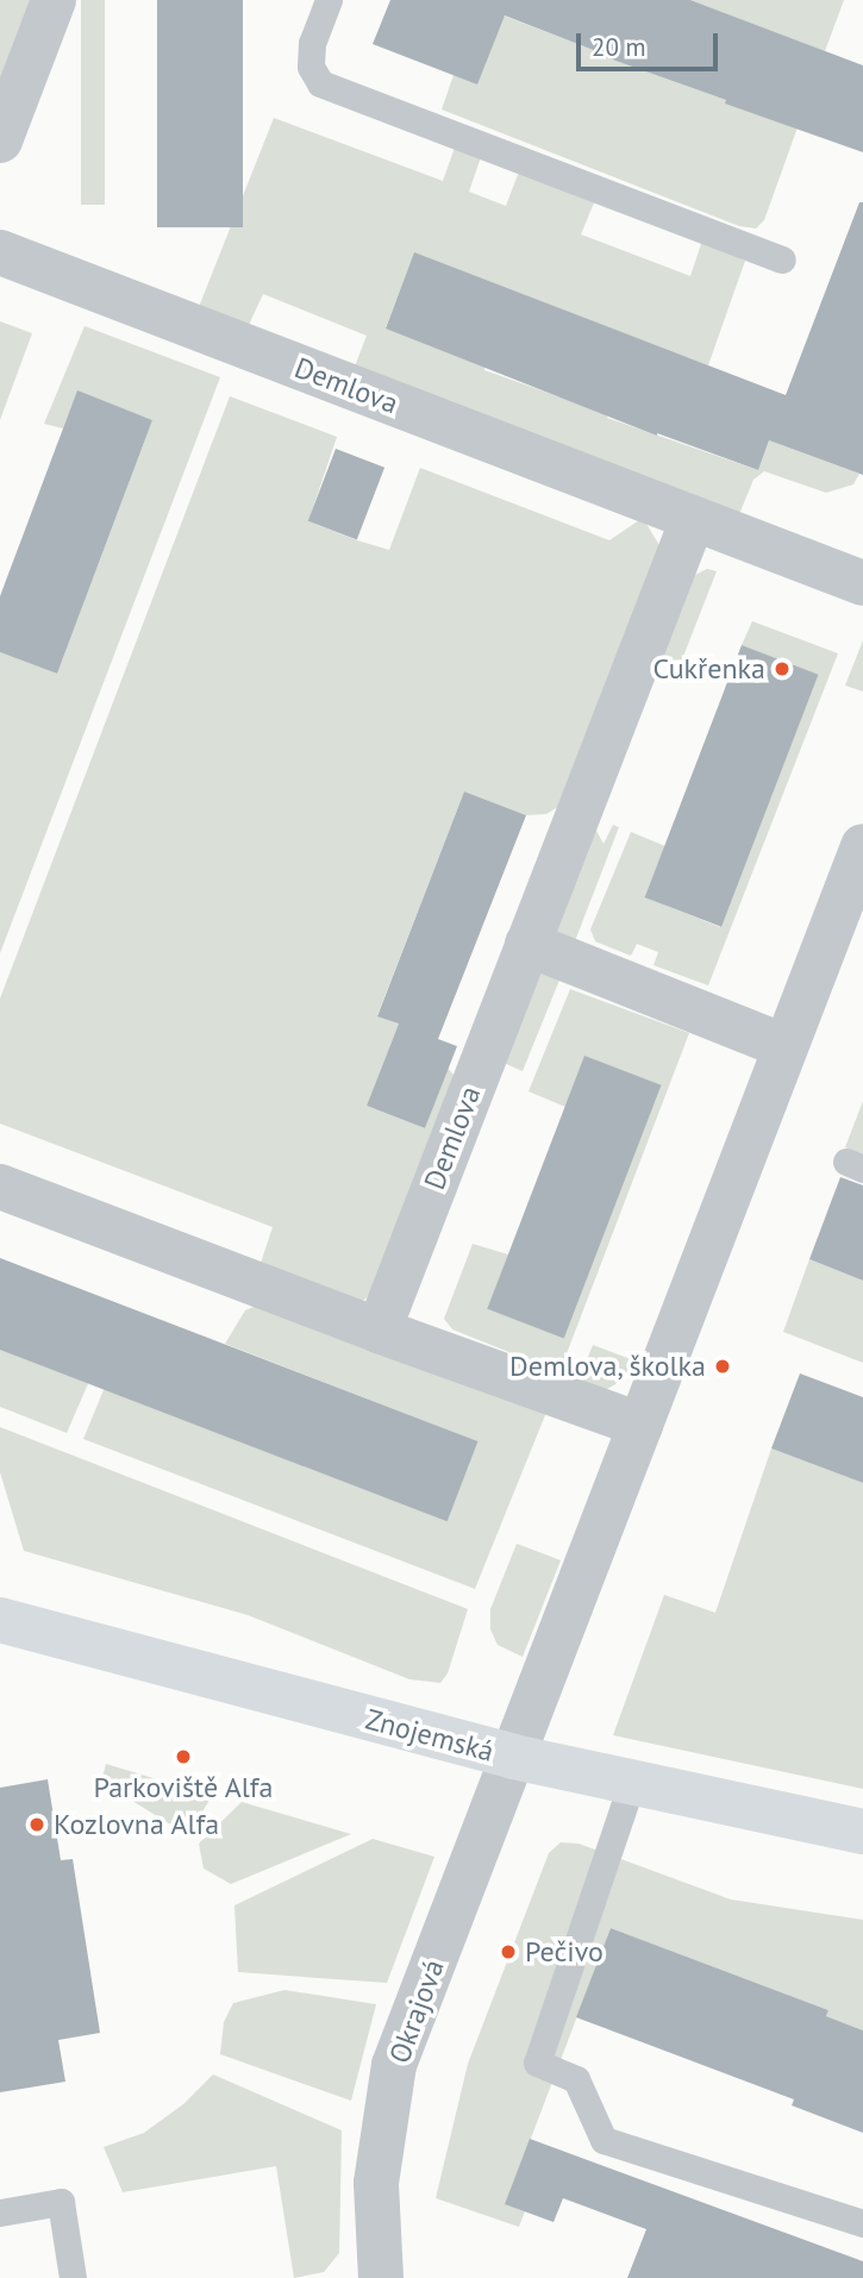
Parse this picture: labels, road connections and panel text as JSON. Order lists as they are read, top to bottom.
{
  "streets": {
    "street": ["Demlova", "Znojemská", "Okrajová"]
  },
  "crossings": [
    ["Znojemská", "Okrajová"]
  ],
  "places": [
    "Cukřenka",
    "Demlova, školka",
    "Parkoviště Alfa",
    "Kozlovna Alfa",
    "Pečivo"
  ],
  "scale_bar": "20 m"
}
